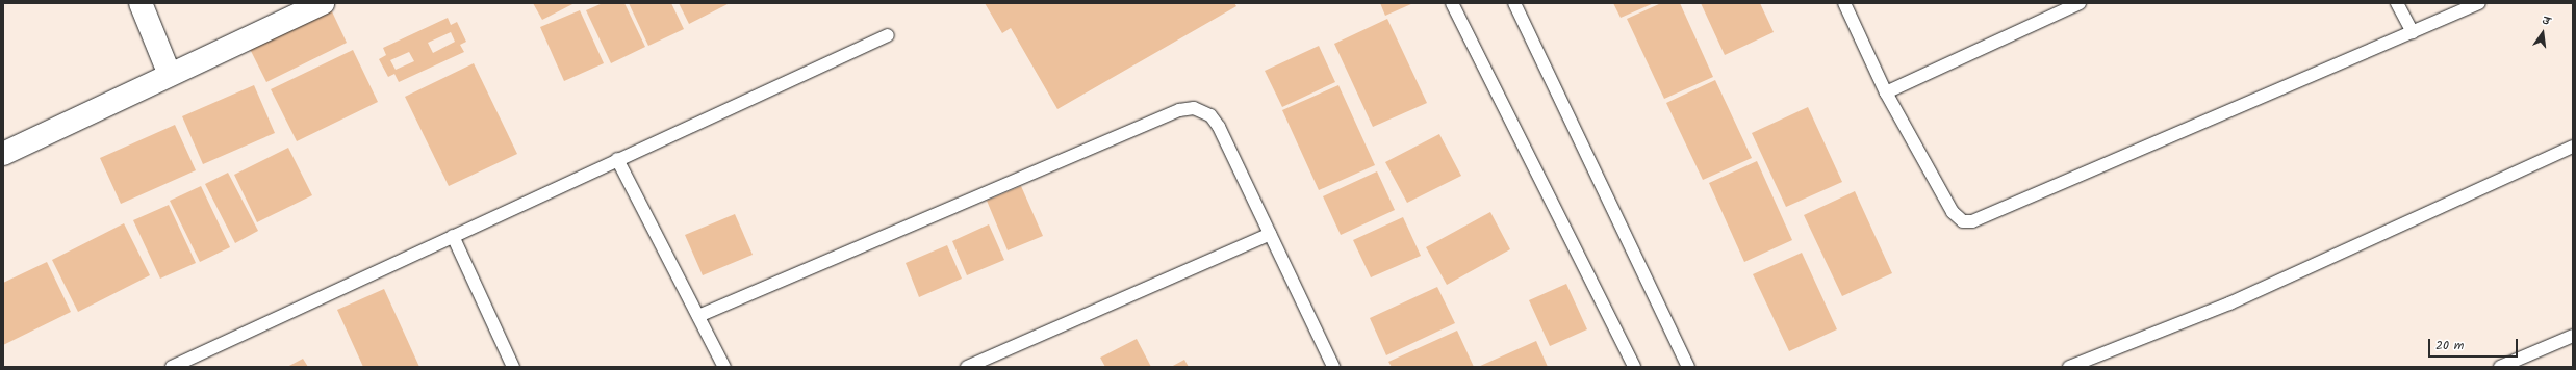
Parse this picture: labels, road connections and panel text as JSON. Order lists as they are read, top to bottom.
{
  "scale_bar": "20 m",
  "north": "top"
}
